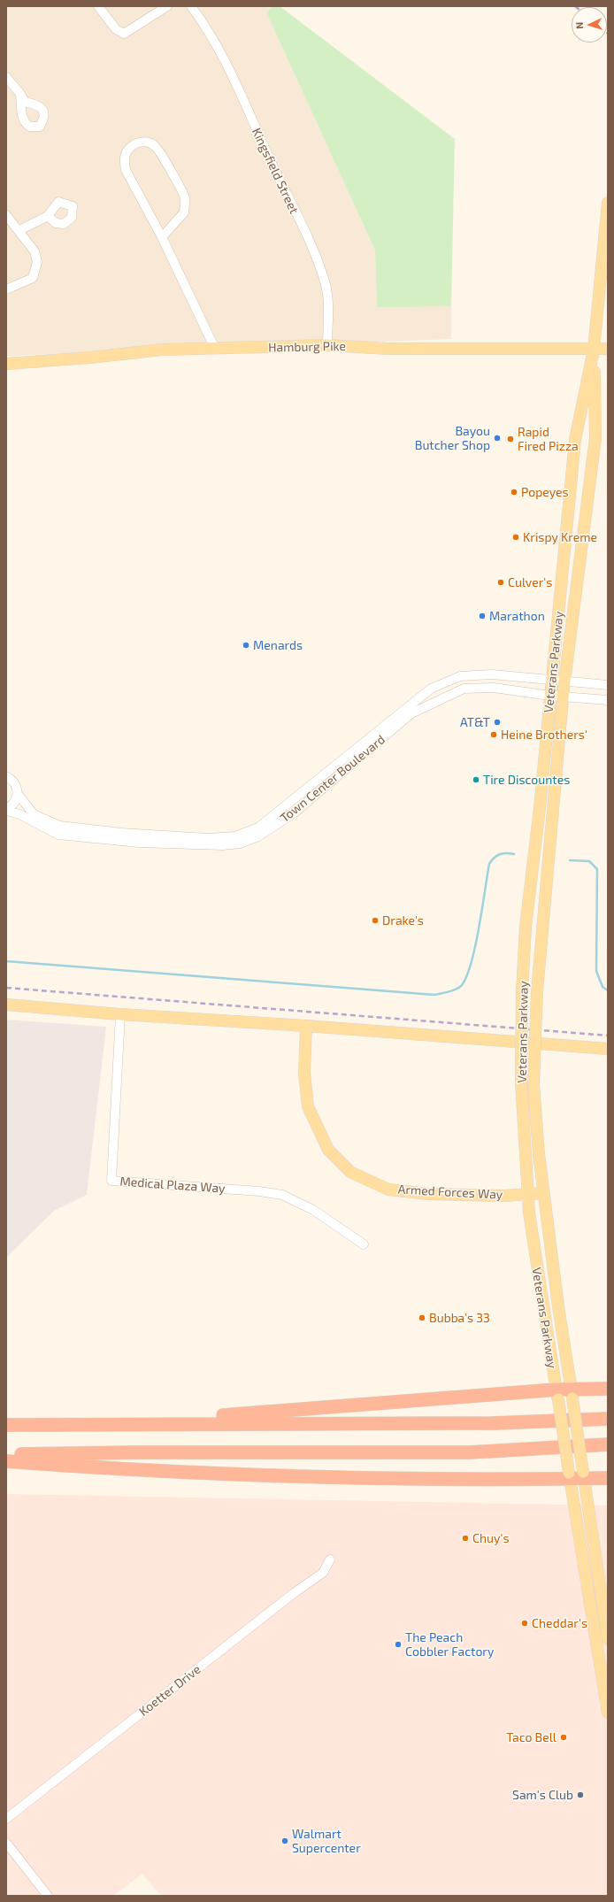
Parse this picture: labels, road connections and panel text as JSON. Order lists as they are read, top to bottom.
{
  "streets": {
    "main road": ["Hamburg Pike", "Veterans Parkway", "Armed Forces Way"],
    "street": [
      "Kingsfield Street",
      "Town Center Boulevard",
      "Medical Plaza Way",
      "Koetter Drive"
    ]
  },
  "crossings": [
    ["Kingsfield Street", "Hamburg Pike"],
    ["Hamburg Pike", "Veterans Parkway"],
    ["Veterans Parkway", "Town Center Boulevard"],
    ["Veterans Parkway", "Armed Forces Way"]
  ],
  "places": [
    "Bayou Butcher Shop",
    "Rapid Fired Pizza",
    "Popeyes",
    "Krispy Kreme",
    "Culver's",
    "Marathon",
    "Menards",
    "AT&T",
    "Heine Brothers'",
    "Tire Discountes",
    "Drake's",
    "Bubba's 33",
    "Chuy's",
    "Cheddar's",
    "The Peach Cobbler Factory",
    "Taco Bell",
    "Sam's Club",
    "Walmart Supercenter"
  ],
  "north": "left"
}
